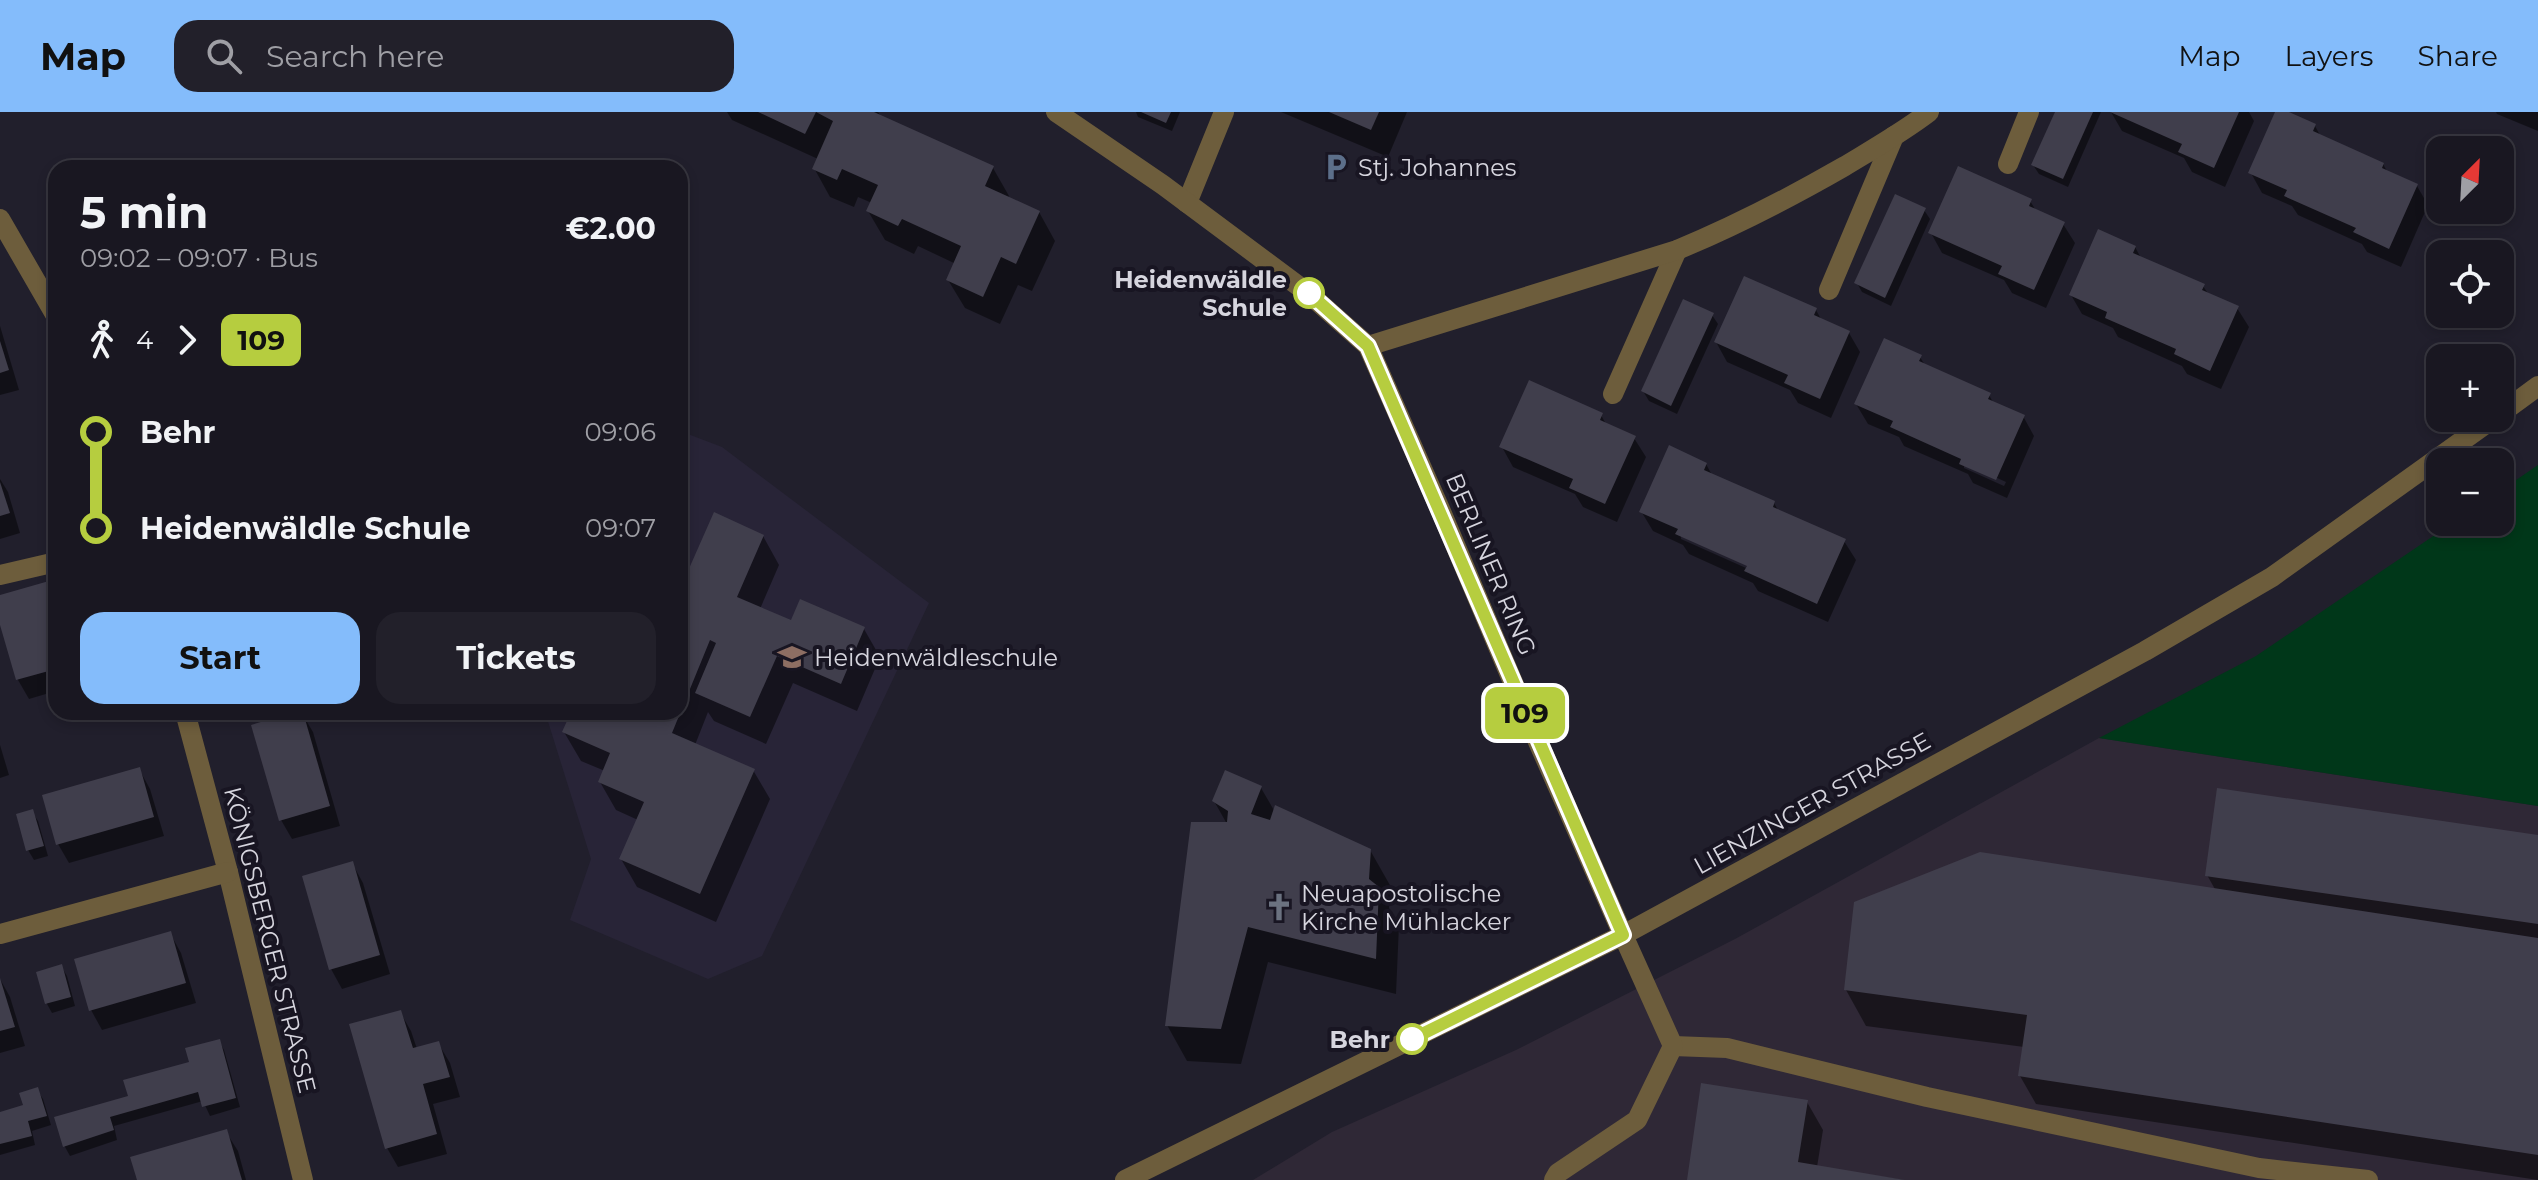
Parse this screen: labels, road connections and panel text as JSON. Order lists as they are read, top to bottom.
{
  "streets": {
    "street": ["BERLINER RING", "LIENZINGER STRASSE", "KÖNIGSBERGER STRASSE"]
  },
  "crossings": [
    ["BERLINER RING", "LIENZINGER STRASSE"]
  ],
  "places": {
    "parking": ["Stj. Johannes"],
    "other": ["Heidenwäldle Schule", "Behr"],
    "school or university": ["Heidenwäldleschule"],
    "church": ["Neuapostolische Kirche Mühlacker"]
  },
  "lines": ["bus line 109"],
  "north": "top right",
  "page": {
    "header": "Map",
    "search": "Search here",
    "nav": ["Map", "Layers", "Share"],
    "on_map": "109",
    "map_buttons": ["+", "−"],
    "heading": ["5 min", "09:02 – 09:07 · Bus", "€2.00"],
    "legs": ["4", "109"],
    "list": [
      {
        "name": "Behr",
        "value": "09:06"
      },
      {
        "name": "Heidenwäldle Schule",
        "value": "09:07"
      }
    ],
    "buttons": ["Start", "Tickets"]
  }
}
